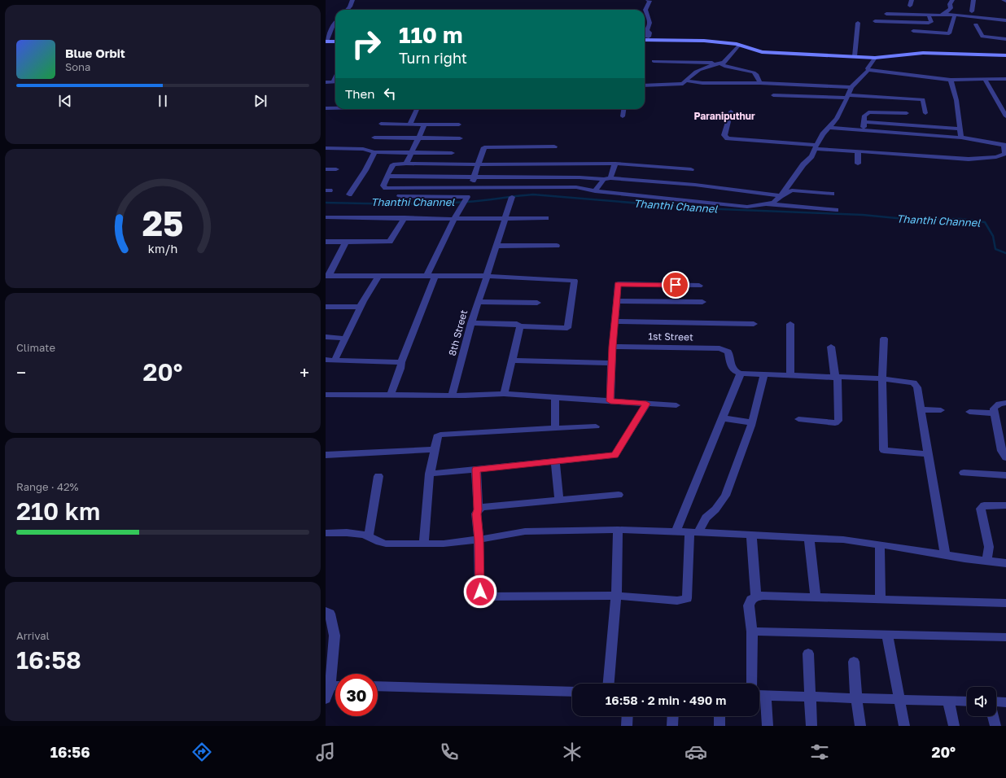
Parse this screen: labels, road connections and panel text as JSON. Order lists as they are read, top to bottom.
{
  "streets": {
    "street": ["8th Street", "1st Street"]
  },
  "districts": ["Paraniputhur"],
  "water": ["Thanthi Channel"],
  "page": {
    "turn": ["110 m", "Turn right"],
    "song": ["Blue Orbit", "Sona"],
    "then": "Then",
    "tile": [
      "Climate",
      ["Range · 42%", "210 km"],
      ["Arrival", "16:58"]
    ],
    "heat": ["−", "20°", "+"],
    "limit": "30",
    "trip": "16:58 · 2 min · 490 m",
    "tabs": ["16:56", "20°"],
    "gauge": ["25", "km/h"]
  }
}
